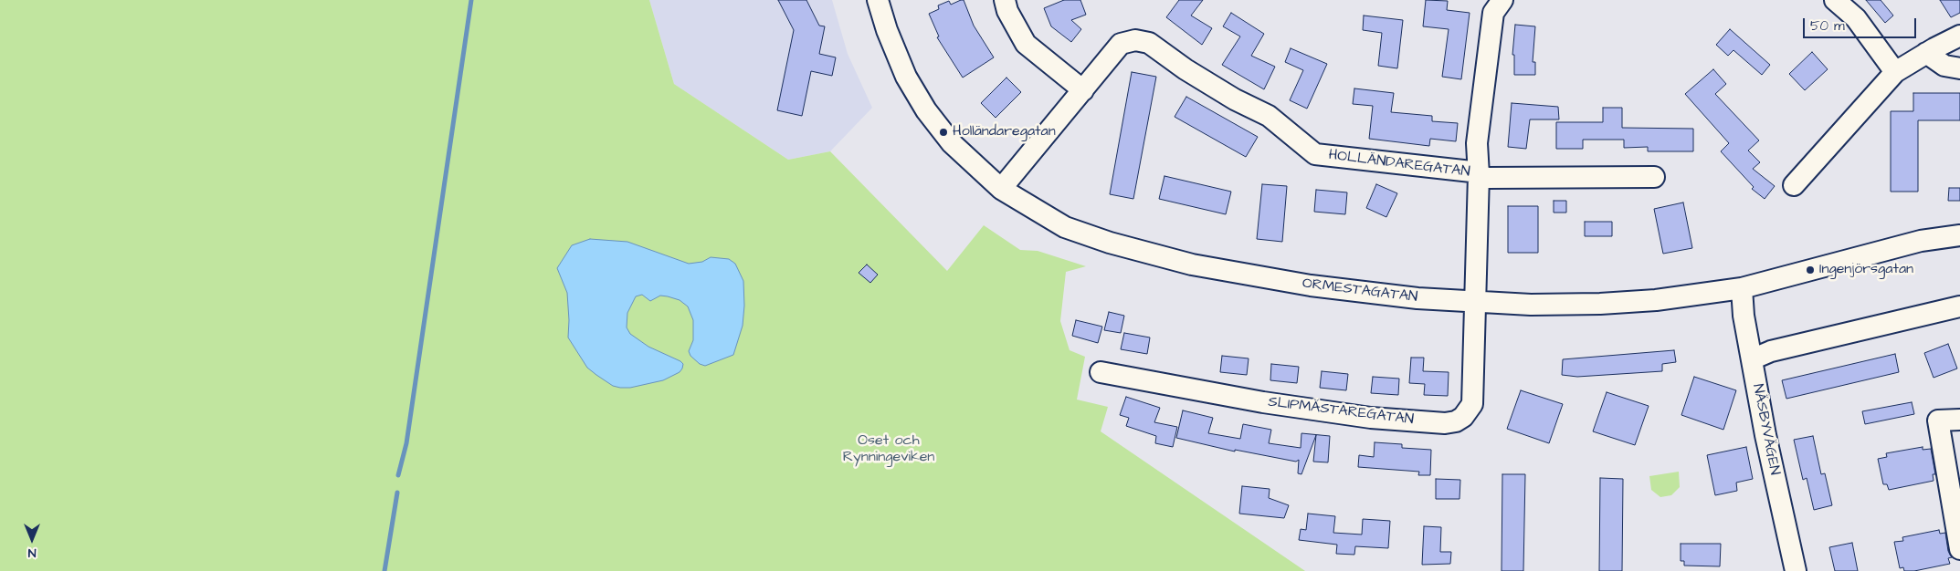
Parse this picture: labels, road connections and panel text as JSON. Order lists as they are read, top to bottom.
{
  "streets": {
    "street": [
      "HOLLÄNDAREGATAN",
      "ORMESTAGATAN",
      "SLIPMÄSTAREGATAN",
      "NÄSBYVÄGEN"
    ]
  },
  "crossings": [
    ["HOLLÄNDAREGATAN", "ORMESTAGATAN"],
    ["HOLLÄNDAREGATAN", "SLIPMÄSTAREGATAN"],
    ["ORMESTAGATAN", "SLIPMÄSTAREGATAN"],
    ["ORMESTAGATAN", "NÄSBYVÄGEN"]
  ],
  "parks": ["Oset och Rynningeviken"],
  "places": ["Holländaregatan", "Ingenjörsgatan"],
  "scale_bar": "50 m",
  "north": "bottom"
}
